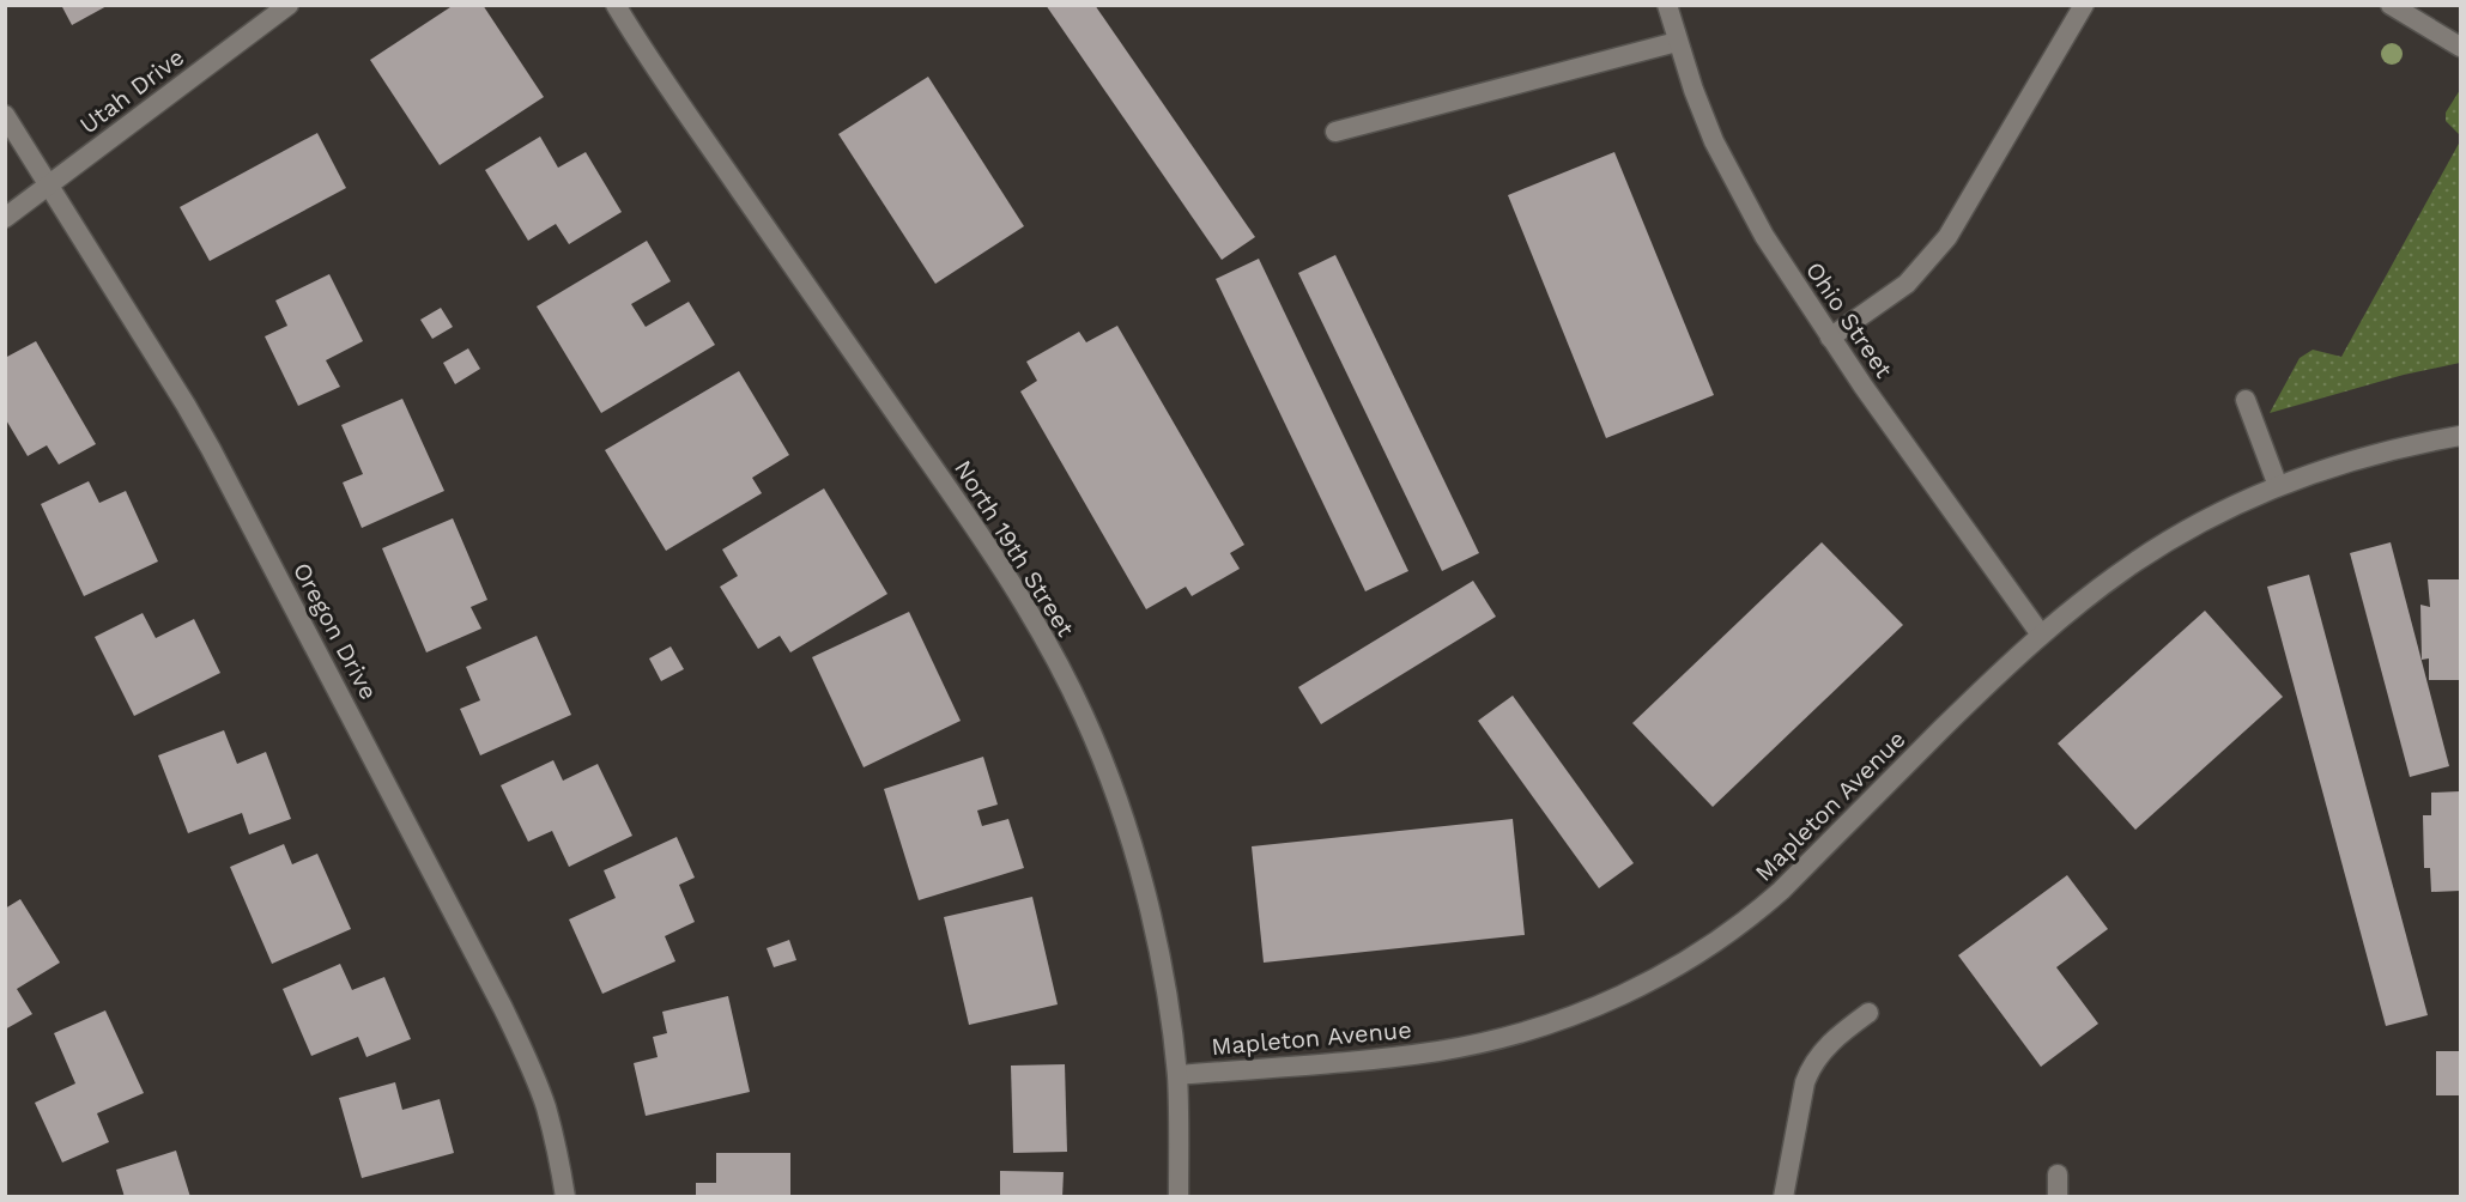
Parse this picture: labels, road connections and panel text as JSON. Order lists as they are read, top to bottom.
{
  "streets": {
    "street": [
      "Utah Drive",
      "Ohio Street",
      "North 19th Street",
      "Oregon Drive",
      "Mapleton Avenue"
    ]
  },
  "crossings": [
    ["Utah Drive", "Oregon Drive"],
    ["Ohio Street", "Mapleton Avenue"],
    ["North 19th Street", "Mapleton Avenue"]
  ]
}
